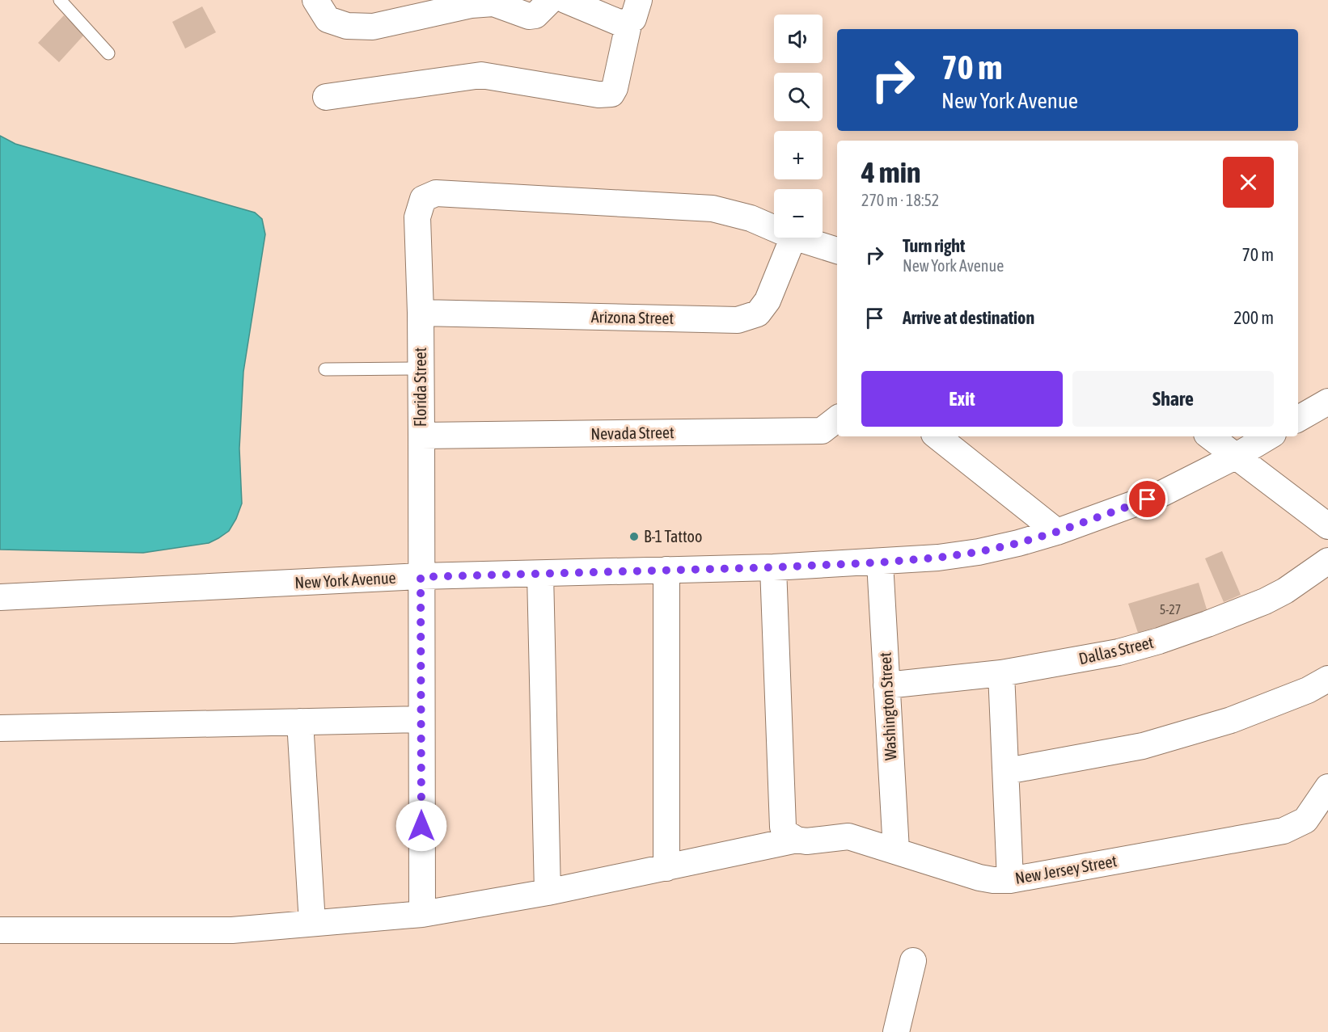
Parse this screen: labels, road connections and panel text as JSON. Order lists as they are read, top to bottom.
{
  "streets": {
    "street": [
      "Arizona Street",
      "Florida Street",
      "Nevada Street",
      "New York Avenue",
      "Dallas Street",
      "Washington Street",
      "New Jersey Street"
    ]
  },
  "crossings": [
    ["Arizona Street", "Florida Street"],
    ["Florida Street", "Nevada Street"],
    ["Florida Street", "New York Avenue"],
    ["Florida Street", "New Jersey Street"],
    ["New York Avenue", "Washington Street"],
    ["Dallas Street", "Washington Street"],
    ["Washington Street", "New Jersey Street"]
  ],
  "places": ["B-1 Tattoo"],
  "house_numbers": ["5-27"],
  "page": {
    "map_buttons": ["+", "−"],
    "turn": ["70 m", "New York Avenue"],
    "heading": ["4 min", "270 m · 18:52"],
    "list": [
      {
        "name": "Turn right",
        "note": "New York Avenue",
        "value": "70 m"
      },
      {
        "name": "Arrive at destination",
        "value": "200 m"
      }
    ],
    "buttons": ["Exit", "Share"]
  }
}
